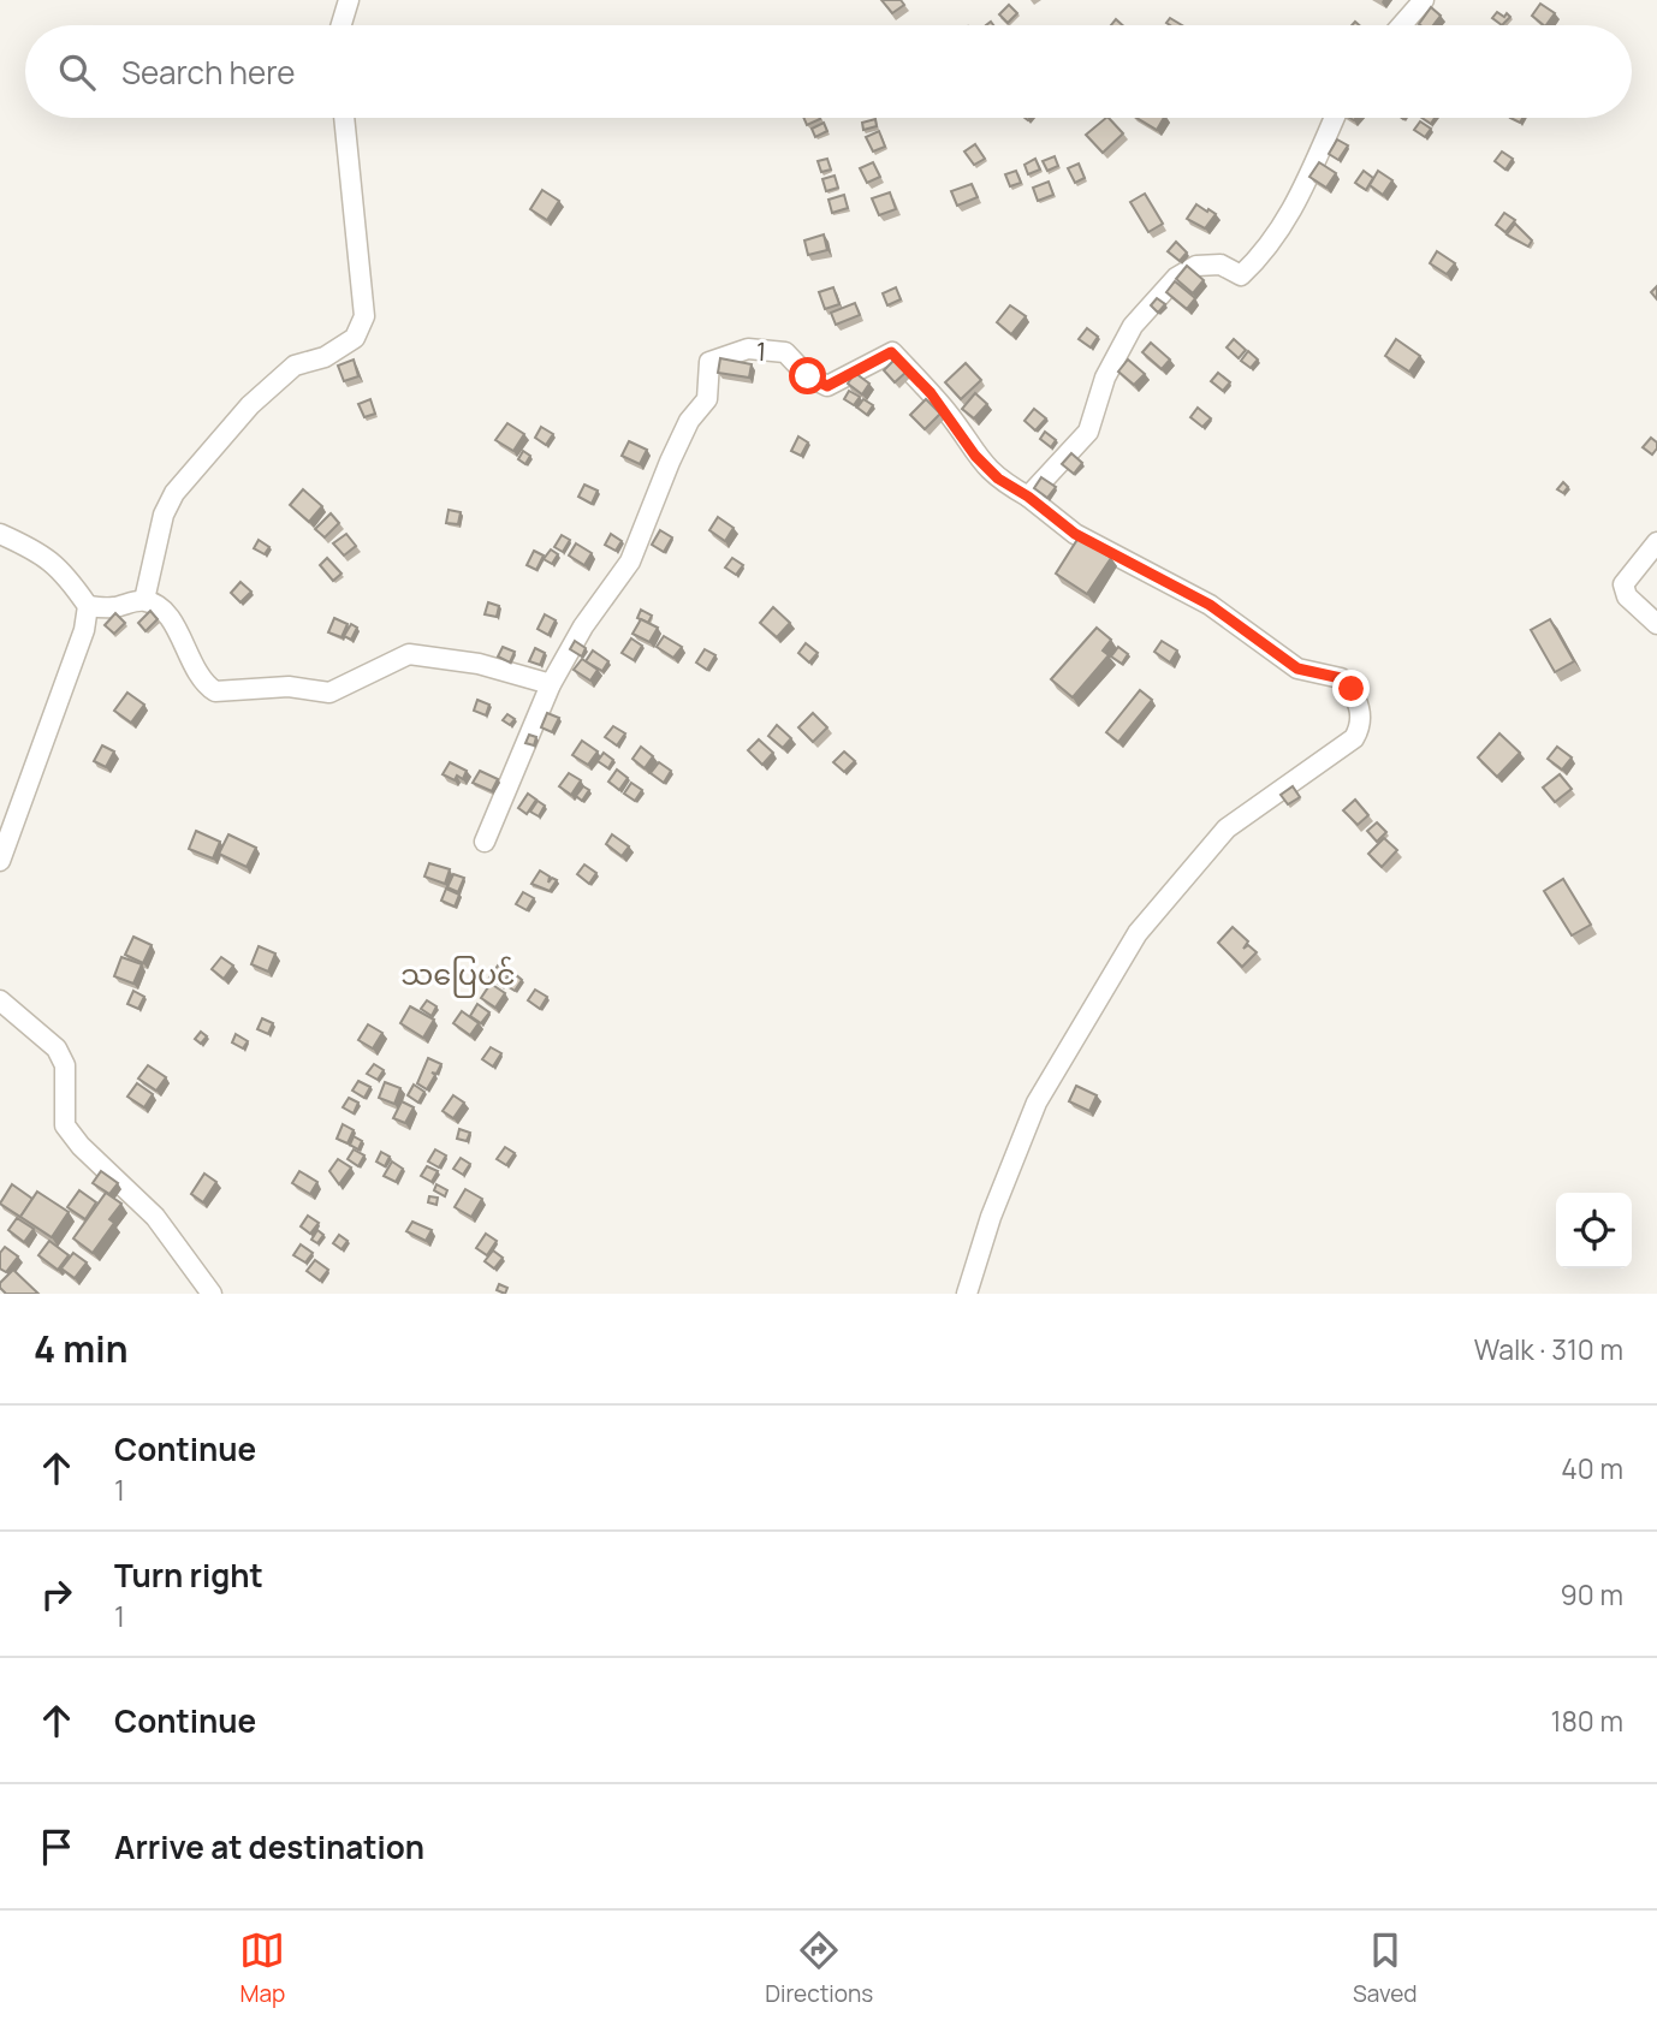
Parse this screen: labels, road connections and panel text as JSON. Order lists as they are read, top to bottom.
{
  "streets": {
    "street": ["1"]
  },
  "districts": ["သပြေပင်"],
  "page": {
    "search": "Search here",
    "heading": ["4 min", "Walk · 310 m"],
    "list": [
      ["Continue", "1", "40 m"],
      ["Turn right", "1", "90 m"],
      ["Continue", "180 m"],
      "Arrive at destination"
    ],
    "nav": ["Map", "Directions", "Saved"]
  }
}
